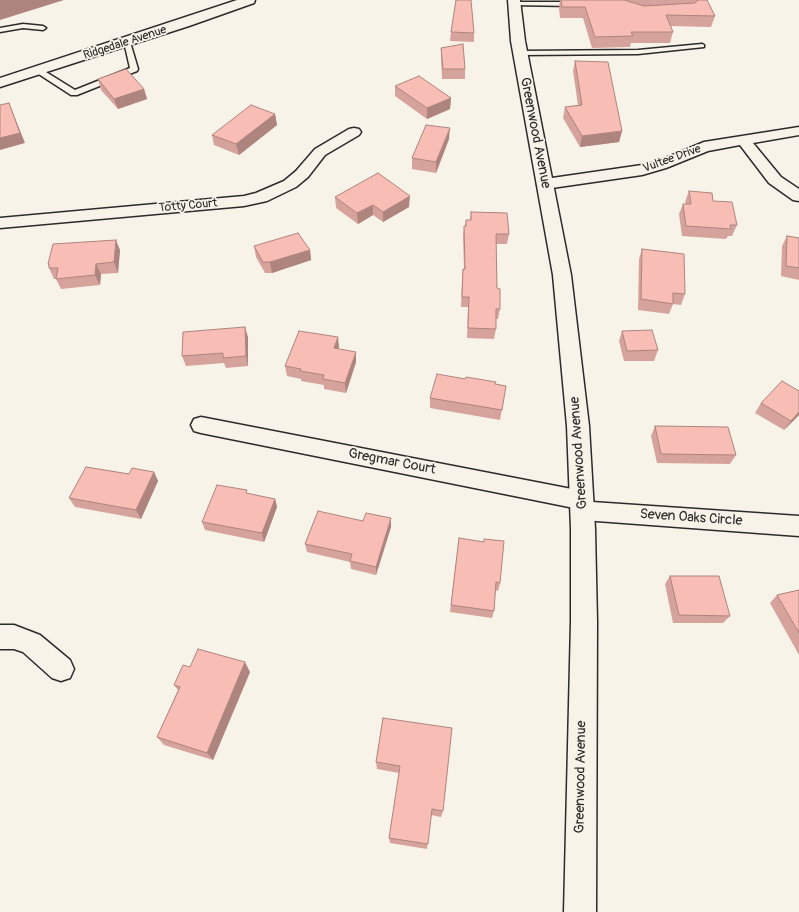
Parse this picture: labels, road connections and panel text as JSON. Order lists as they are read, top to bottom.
{
  "streets": {
    "street": [
      "Ridgedale Avenue",
      "Greenwood Avenue",
      "Vultee Drive",
      "Totty Court",
      "Gregmar Court",
      "Seven Oaks Circle"
    ]
  },
  "crossings": [
    ["Greenwood Avenue", "Vultee Drive"],
    ["Greenwood Avenue", "Gregmar Court"],
    ["Greenwood Avenue", "Seven Oaks Circle"],
    ["Gregmar Court", "Seven Oaks Circle"]
  ]
}
